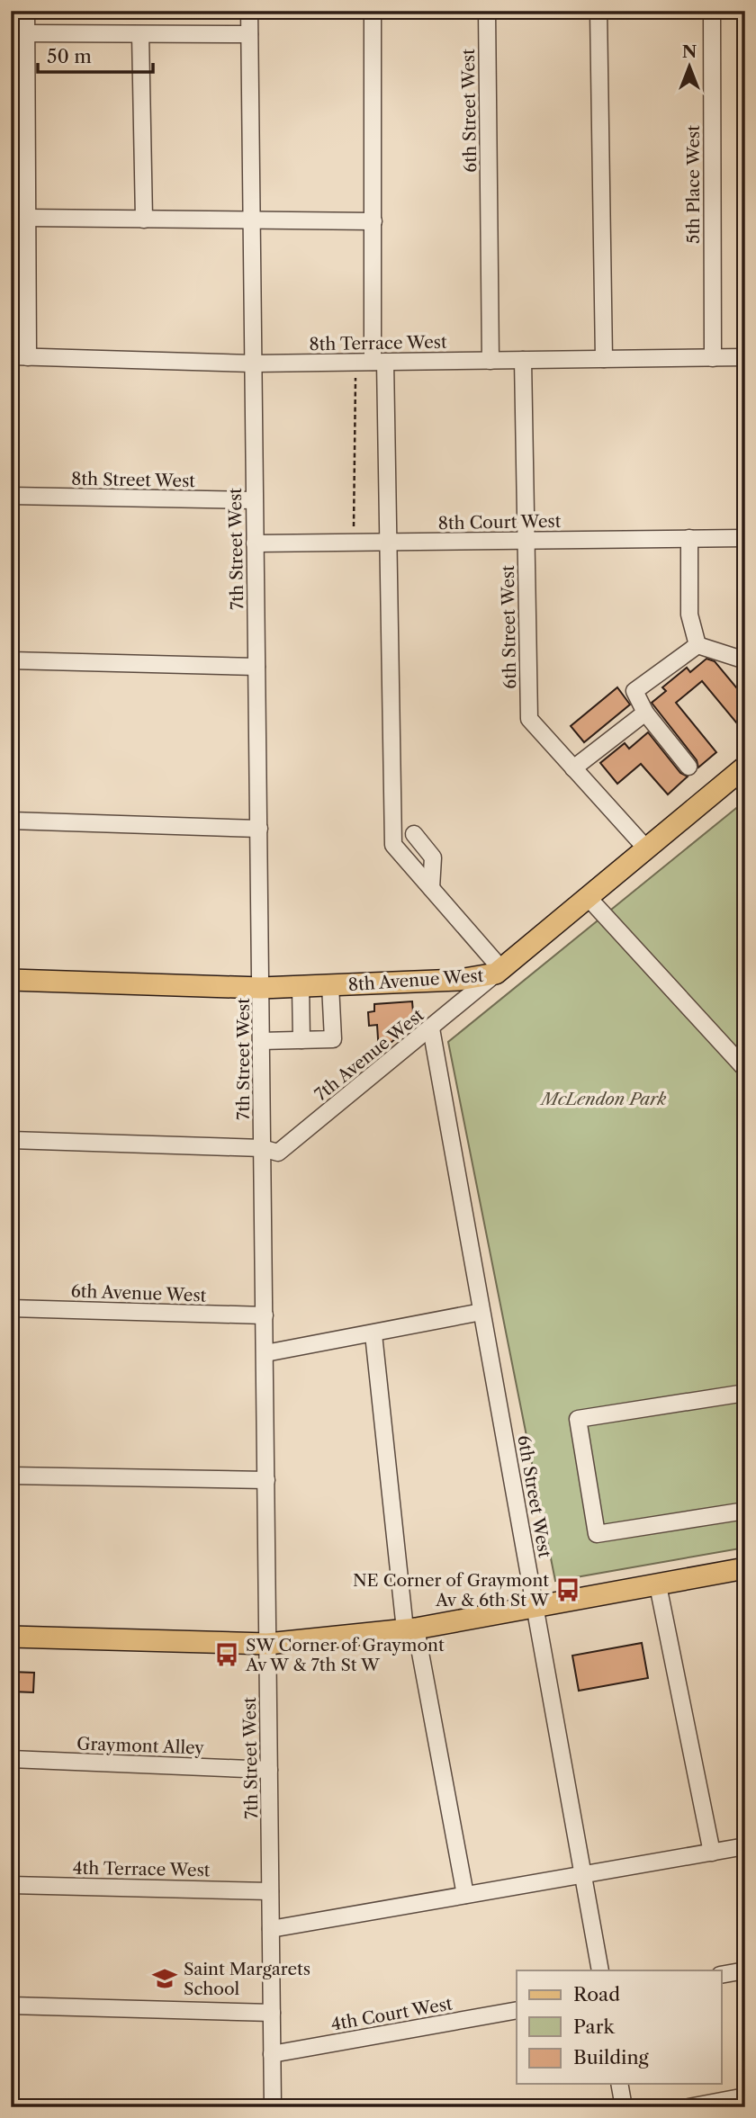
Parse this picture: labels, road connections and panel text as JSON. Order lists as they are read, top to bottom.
{
  "streets": {
    "main road": ["8th Avenue West"],
    "street": [
      "6th Street West",
      "5th Place West",
      "8th Terrace West",
      "8th Street West",
      "8th Court West",
      "7th Street West",
      "7th Avenue West",
      "6th Avenue West",
      "Graymont Alley",
      "4th Terrace West",
      "4th Court West"
    ]
  },
  "crossings": [
    ["6th Street West", "8th Terrace West"],
    ["6th Street West", "8th Court West"],
    ["6th Street West", "8th Avenue West"],
    ["6th Street West", "7th Avenue West"],
    ["5th Place West", "8th Terrace West"],
    ["8th Terrace West", "7th Street West"],
    ["8th Street West", "7th Street West"],
    ["8th Court West", "7th Street West"],
    ["7th Street West", "8th Avenue West"],
    ["7th Street West", "7th Avenue West"],
    ["7th Street West", "6th Avenue West"],
    ["7th Street West", "Graymont Alley"],
    ["7th Street West", "4th Terrace West"],
    ["7th Street West", "4th Court West"],
    ["8th Avenue West", "7th Avenue West"]
  ],
  "parks": ["McLendon Park"],
  "places": {
    "bus stop": ["NE Corner of Graymont Av & 6th St W", "SW Corner of Graymont Av W & 7th St W"],
    "school or university": ["Saint Margarets School"]
  },
  "legend": ["Road", "Park", "Building"],
  "scale_bar": "50 m",
  "north": "top"
}
